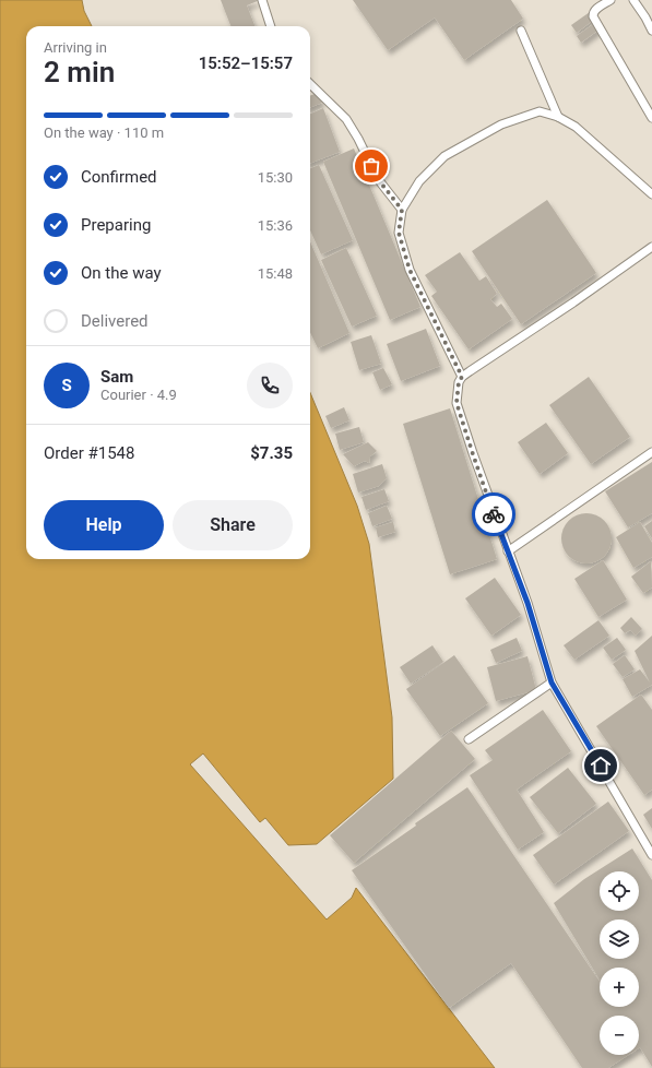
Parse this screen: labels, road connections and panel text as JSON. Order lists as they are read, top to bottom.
{
  "page": {
    "heading": ["2 min", "Arriving in", "15:52–15:57"],
    "panel": [
      "Sam",
      "Courier · 4.9",
      "Order #1548",
      "$7.35"
    ],
    "bar": "On the way · 110 m",
    "list": [
      ["Confirmed", "15:30"],
      ["Preparing", "15:36"],
      ["On the way", "15:48"],
      "Delivered"
    ],
    "round": "S",
    "buttons": ["Help", "Share"],
    "map_buttons": ["+", "−"]
  }
}
